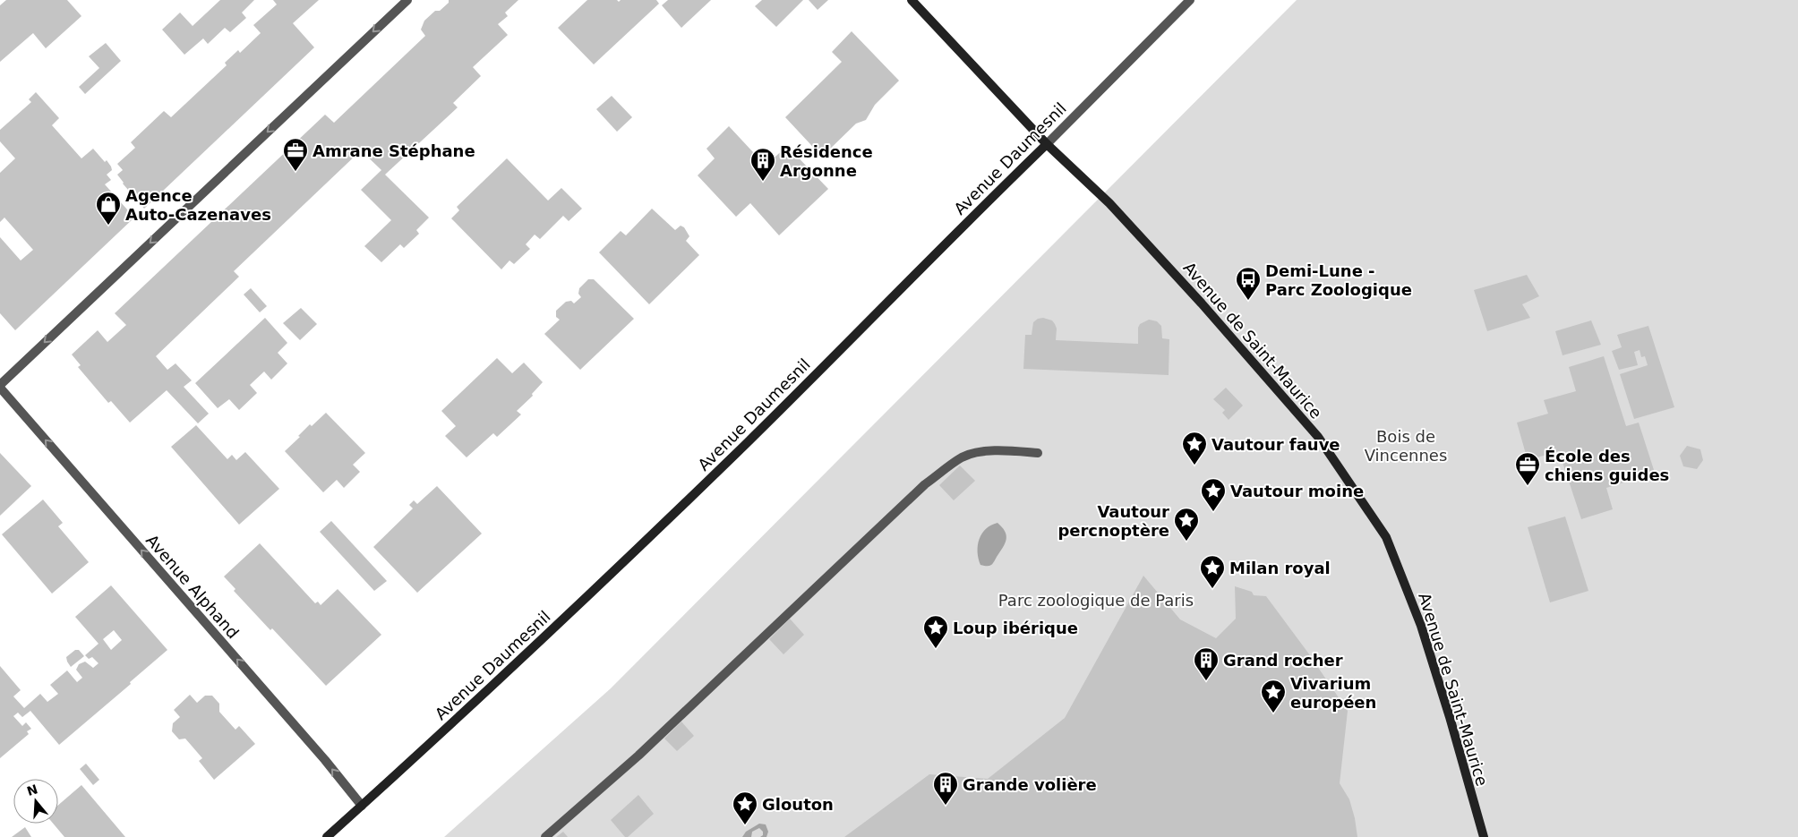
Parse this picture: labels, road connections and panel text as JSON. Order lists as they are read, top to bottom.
{
  "streets": {
    "main road": ["Avenue Daumesnil", "Avenue de Saint-Maurice"],
    "street": ["Avenue Alphand"]
  },
  "crossings": [
    ["Avenue Daumesnil", "Avenue de Saint-Maurice"],
    ["Avenue Daumesnil", "Avenue Alphand"]
  ],
  "one_way": ["Avenue Alphand"],
  "parks": ["Bois de Vincennes", "Parc zoologique de Paris"],
  "places": {
    "office": ["Amrane Stéphane", "École des chiens guides"],
    "building": ["Résidence Argonne", "Grand rocher", "Grande volière"],
    "shop": ["Agence Auto-Cazenaves"],
    "bus stop": ["Demi-Lune - Parc Zoologique"],
    "place": [
      "Vautour fauve",
      "Vautour moine",
      "Vautour percnoptère",
      "Milan royal",
      "Loup ibérique",
      "Vivarium européen",
      "Glouton"
    ]
  },
  "north": "top"
}
